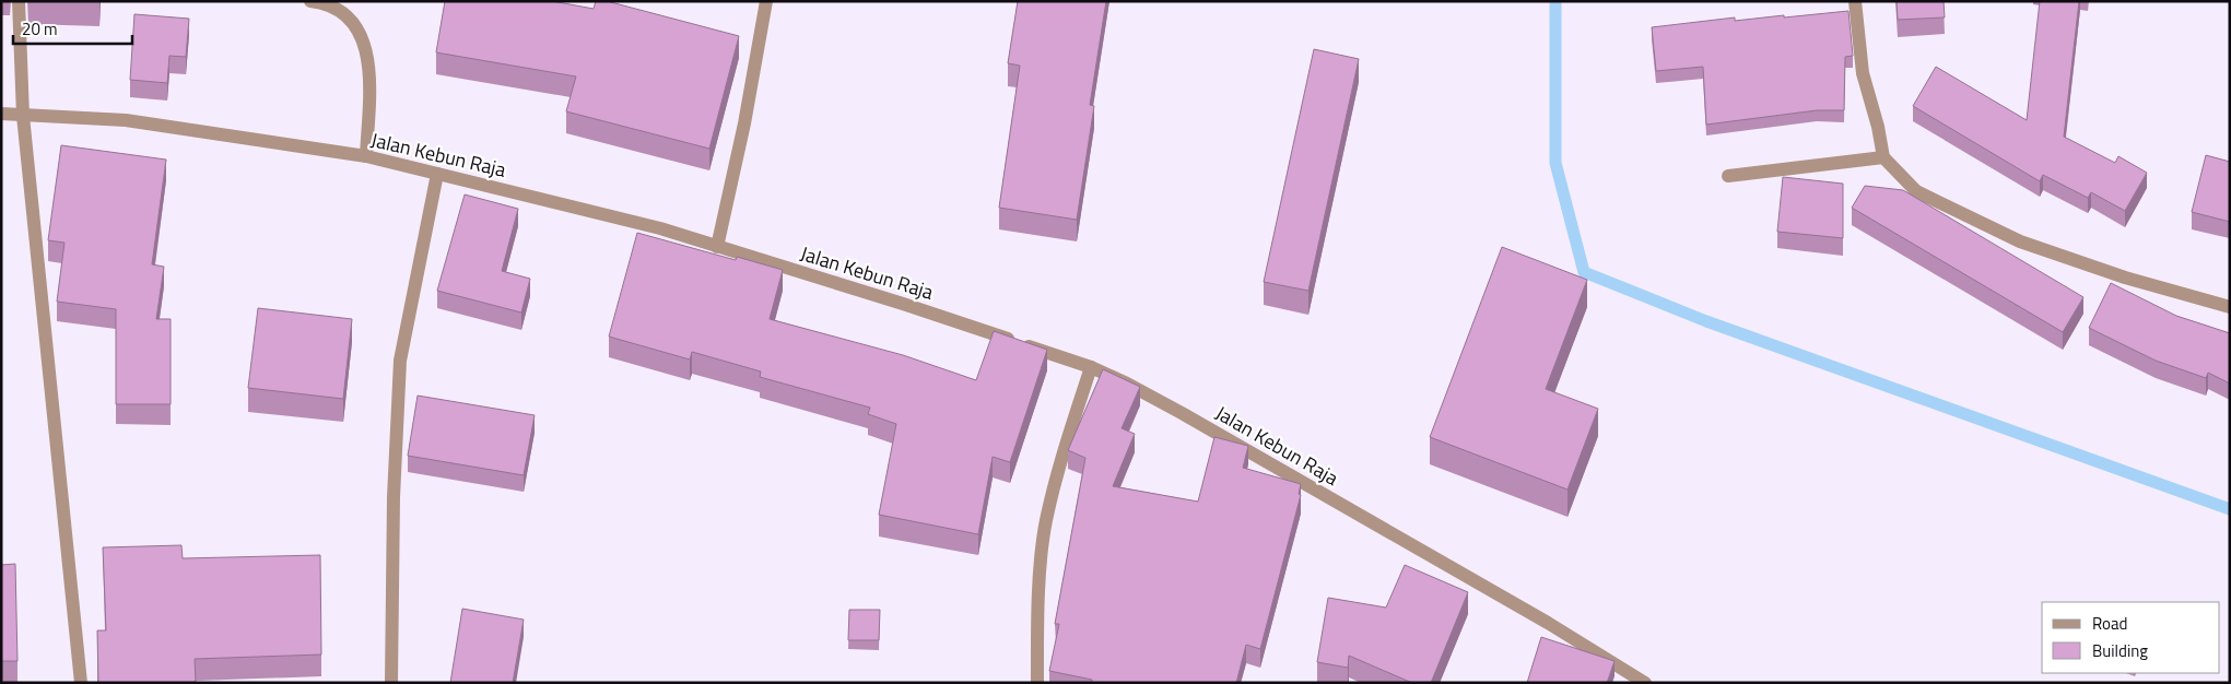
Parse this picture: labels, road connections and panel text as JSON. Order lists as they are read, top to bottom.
{
  "streets": {
    "street": ["Jalan Kebun Raja"]
  },
  "legend": ["Road", "Building"],
  "scale_bar": "20 m"
}
